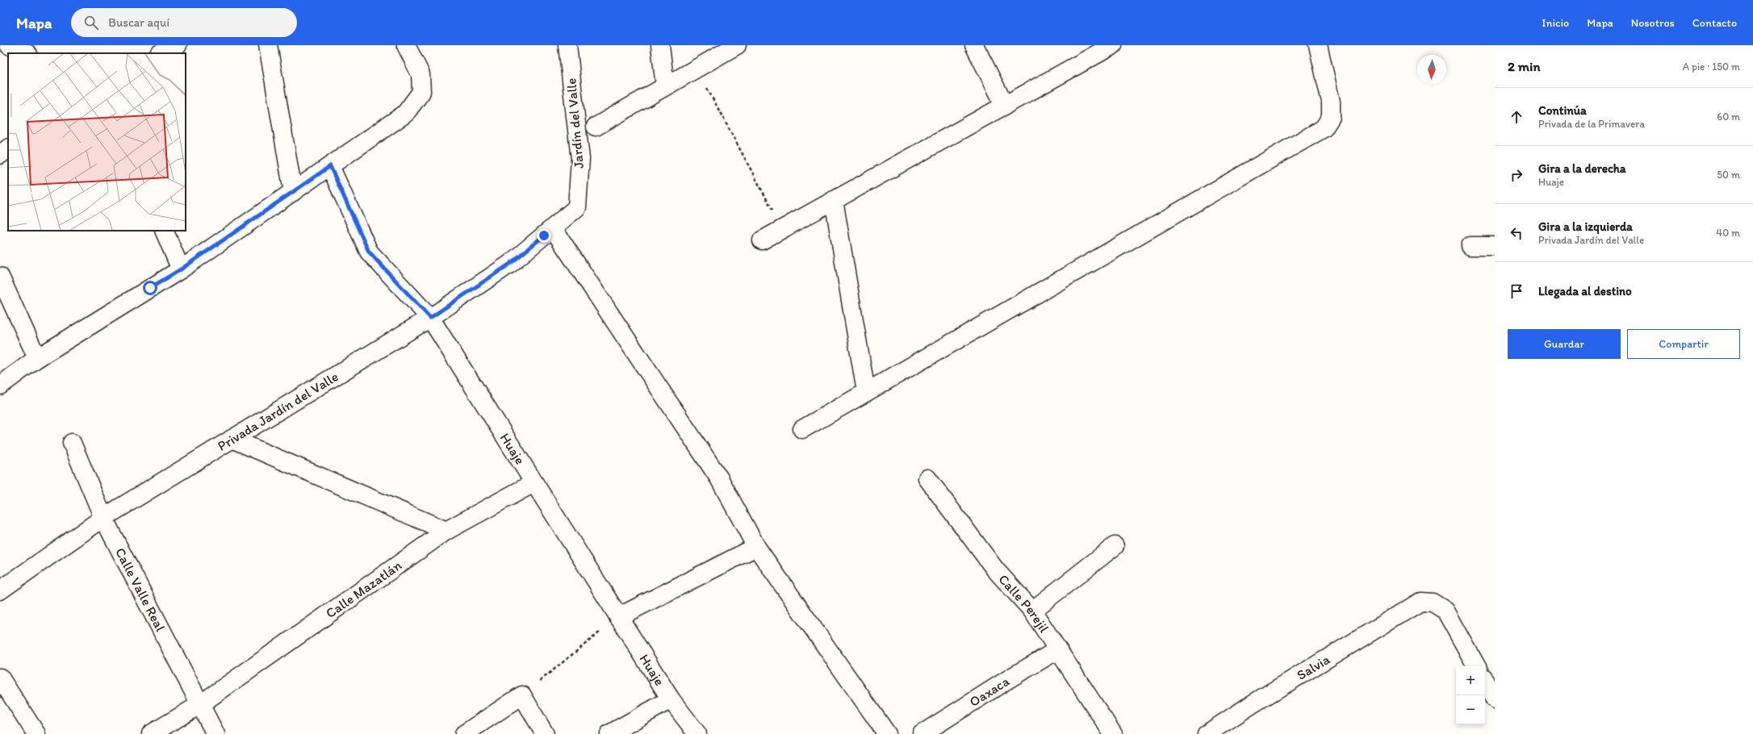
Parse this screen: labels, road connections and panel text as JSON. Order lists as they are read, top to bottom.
{
  "streets": {
    "street": [
      "Jardín del Valle",
      "Privada Jardín del Valle",
      "Huaje",
      "Calle Valle Real",
      "Calle Mazatlán",
      "Calle Perejil",
      "Salvia",
      "Oaxaca"
    ]
  },
  "crossings": [
    ["Jardín del Valle", "Privada Jardín del Valle"],
    ["Privada Jardín del Valle", "Huaje"],
    ["Privada Jardín del Valle", "Calle Valle Real"],
    ["Huaje", "Calle Mazatlán"],
    ["Calle Valle Real", "Calle Mazatlán"],
    ["Calle Perejil", "Oaxaca"]
  ],
  "north": "bottom",
  "page": {
    "header": "Mapa",
    "search": "Buscar aquí",
    "nav": [
      "Inicio",
      "Mapa",
      "Nosotros",
      "Contacto"
    ],
    "heading": ["2 min", "A pie · 150 m"],
    "list": [
      ["Continúa", "Privada de la Primavera", "60 m"],
      ["Gira a la derecha", "Huaje", "50 m"],
      ["Gira a la izquierda", "Privada Jardín del Valle", "40 m"],
      "Llegada al destino"
    ],
    "buttons": ["Guardar", "Compartir"],
    "map_buttons": ["+", "−"]
  }
}
